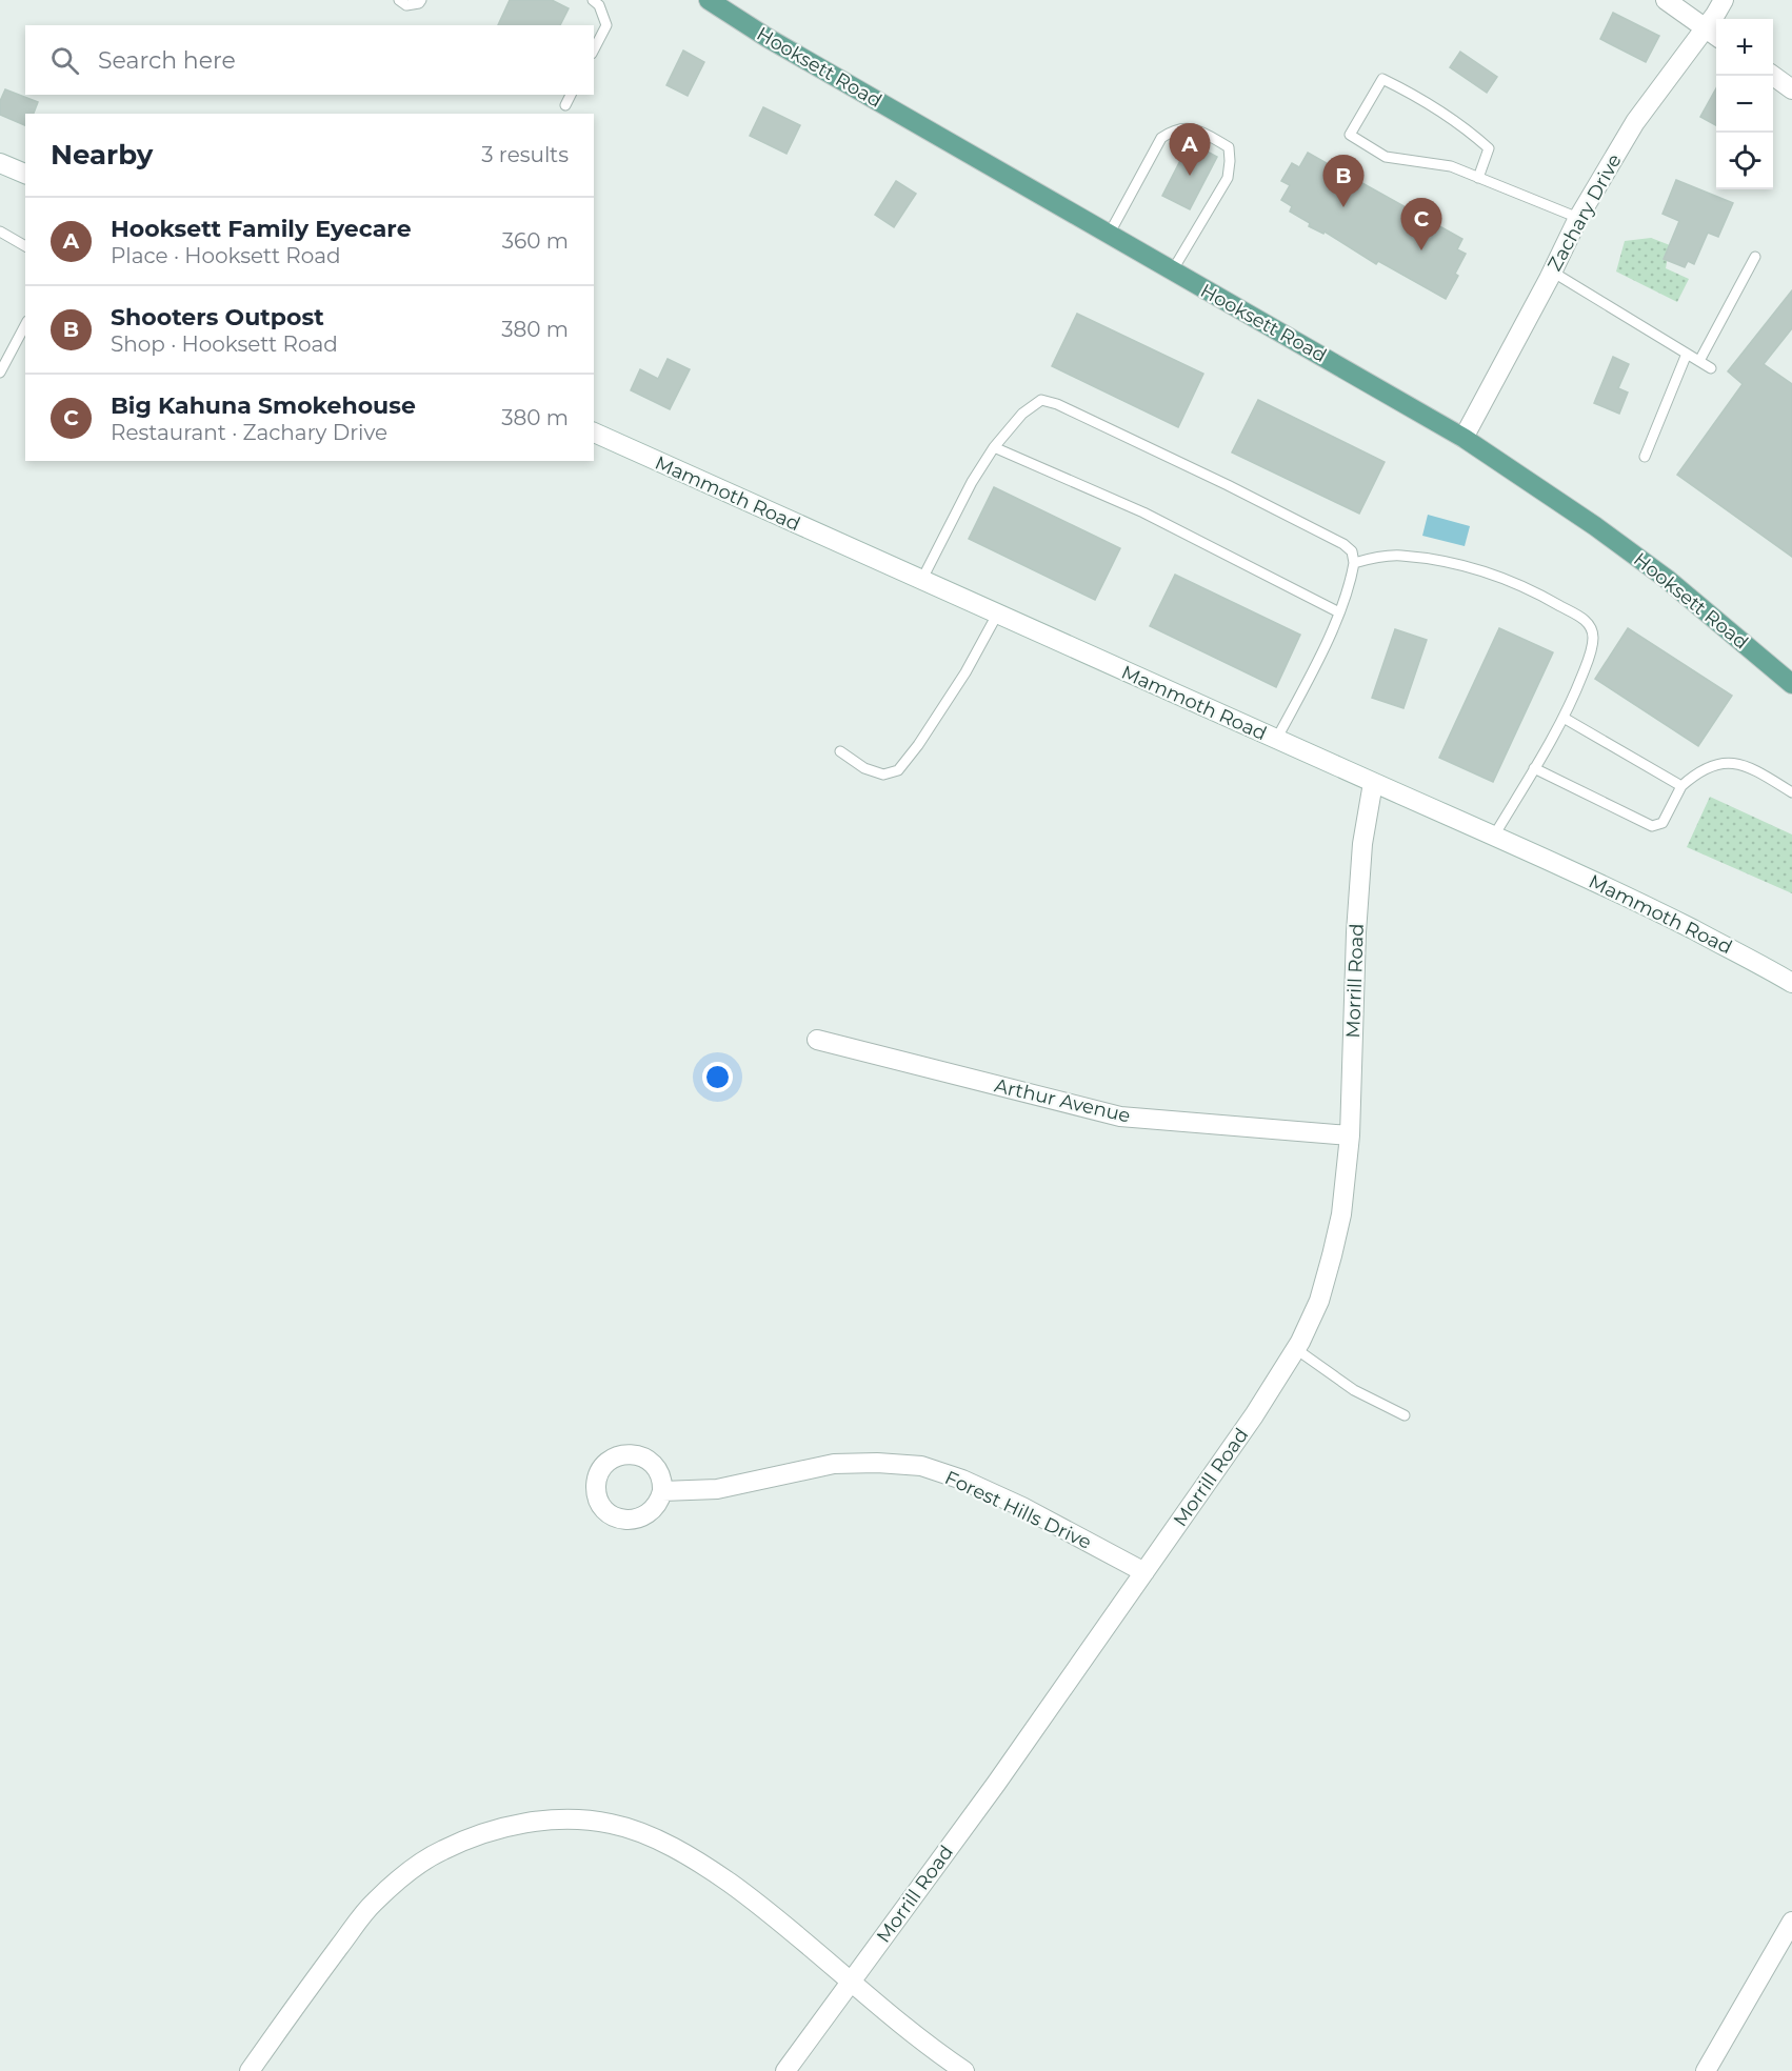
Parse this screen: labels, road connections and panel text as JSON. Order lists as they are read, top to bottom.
{
  "streets": {
    "main road": ["Hooksett Road"],
    "street": [
      "Zachary Drive",
      "Mammoth Road",
      "Morrill Road",
      "Arthur Avenue",
      "Forest Hills Drive"
    ]
  },
  "crossings": [
    ["Hooksett Road", "Zachary Drive"],
    ["Mammoth Road", "Morrill Road"],
    ["Morrill Road", "Arthur Avenue"],
    ["Morrill Road", "Forest Hills Drive"]
  ],
  "page": {
    "map_buttons": ["+", "−"],
    "search": "Search here",
    "heading": ["Nearby", "3 results"],
    "pins": ["A", "B", "C"],
    "list": [
      {
        "mark": "A",
        "name": "Hooksett Family Eyecare",
        "note": "Place · Hooksett Road",
        "value": "360 m"
      },
      {
        "mark": "B",
        "name": "Shooters Outpost",
        "note": "Shop · Hooksett Road",
        "value": "380 m"
      },
      {
        "mark": "C",
        "name": "Big Kahuna Smokehouse",
        "note": "Restaurant · Zachary Drive",
        "value": "380 m"
      }
    ]
  }
}
